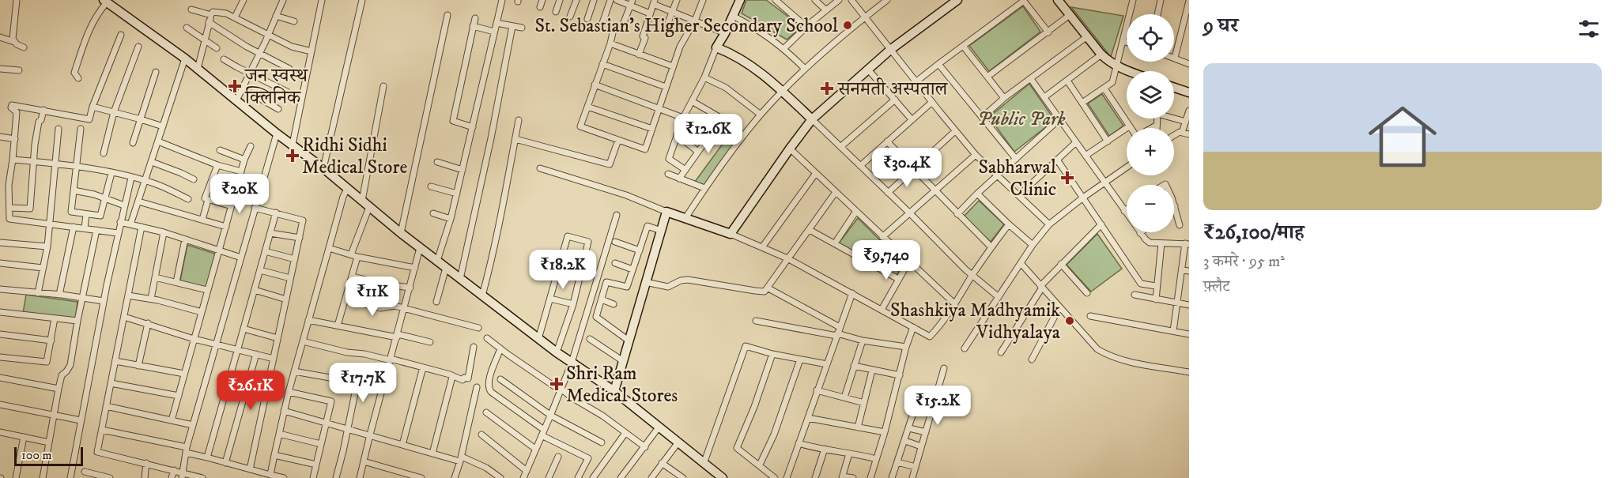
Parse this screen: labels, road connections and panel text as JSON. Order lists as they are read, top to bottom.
{
  "parks": ["Public Park"],
  "places": {
    "other": ["St. Sebastian's Higher Secondary School", "Shashkiya Madhyamik Vidhyalaya"],
    "health": [
      "जन स्वस्थ क्लिनिक",
      "सनमती अस्पताल",
      "Ridhi Sidhi Medical Store",
      "Sabharwal Clinic",
      "Shri Ram Medical Stores"
    ]
  },
  "scale_bar": "100 m",
  "page": {
    "heading": "9 घर",
    "map_buttons": ["+", "−"],
    "list": [
      {
        "name": "₹26,100/माह",
        "note": "3 कमरे · 95 m² · फ़्लैट"
      }
    ],
    "price": [
      "₹12.6K",
      "₹30.4K",
      "₹20K",
      "₹9,740",
      "₹18.2K",
      "₹11K",
      "₹17.7K",
      "₹26.1K",
      "₹15.2K"
    ],
    "scale": "100 m"
  }
}
